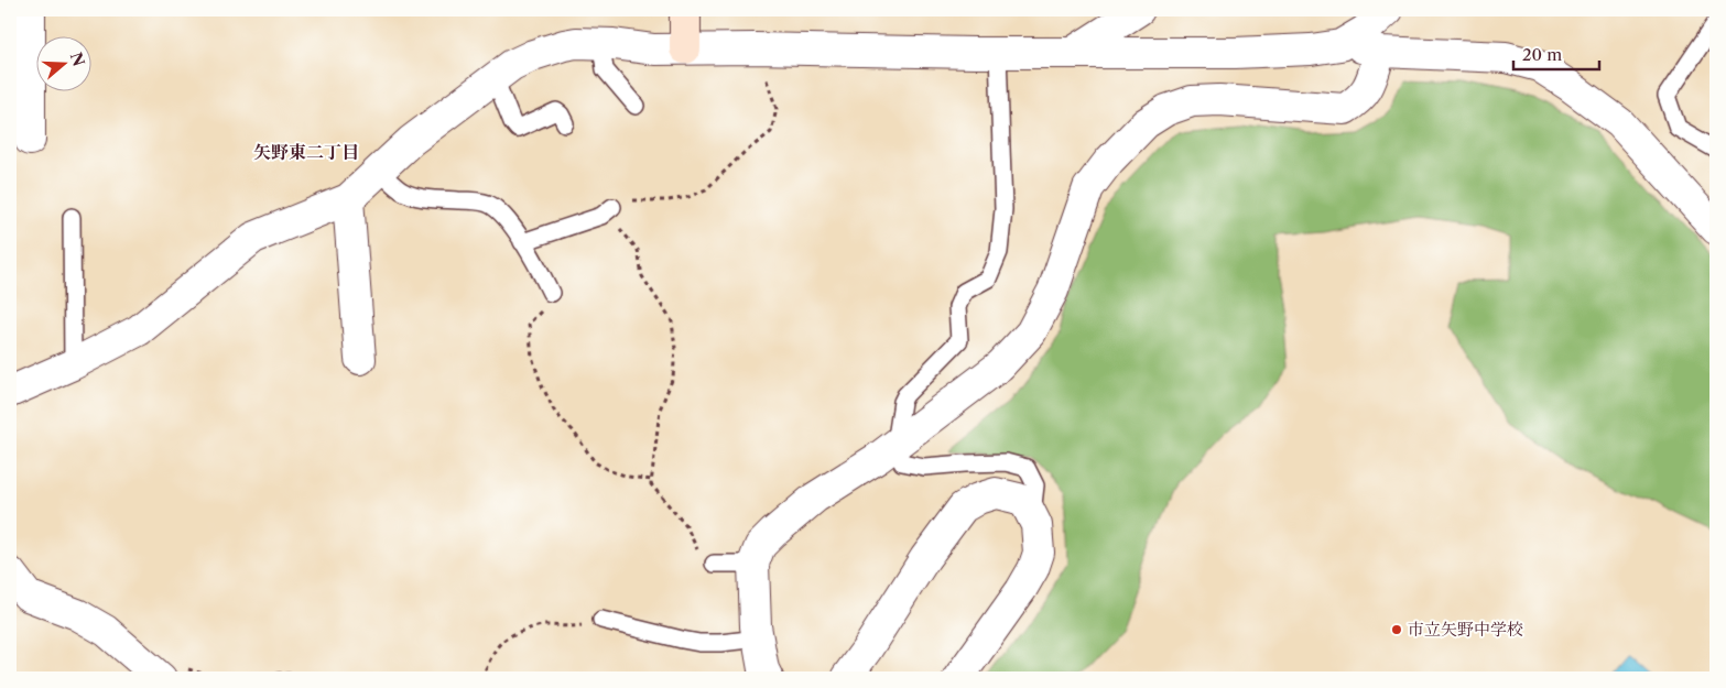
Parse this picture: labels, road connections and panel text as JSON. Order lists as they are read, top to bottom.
{
  "districts": ["矢野東二丁目"],
  "places": ["市立矢野中学校"],
  "scale_bar": "20 m",
  "north": "right"
}
